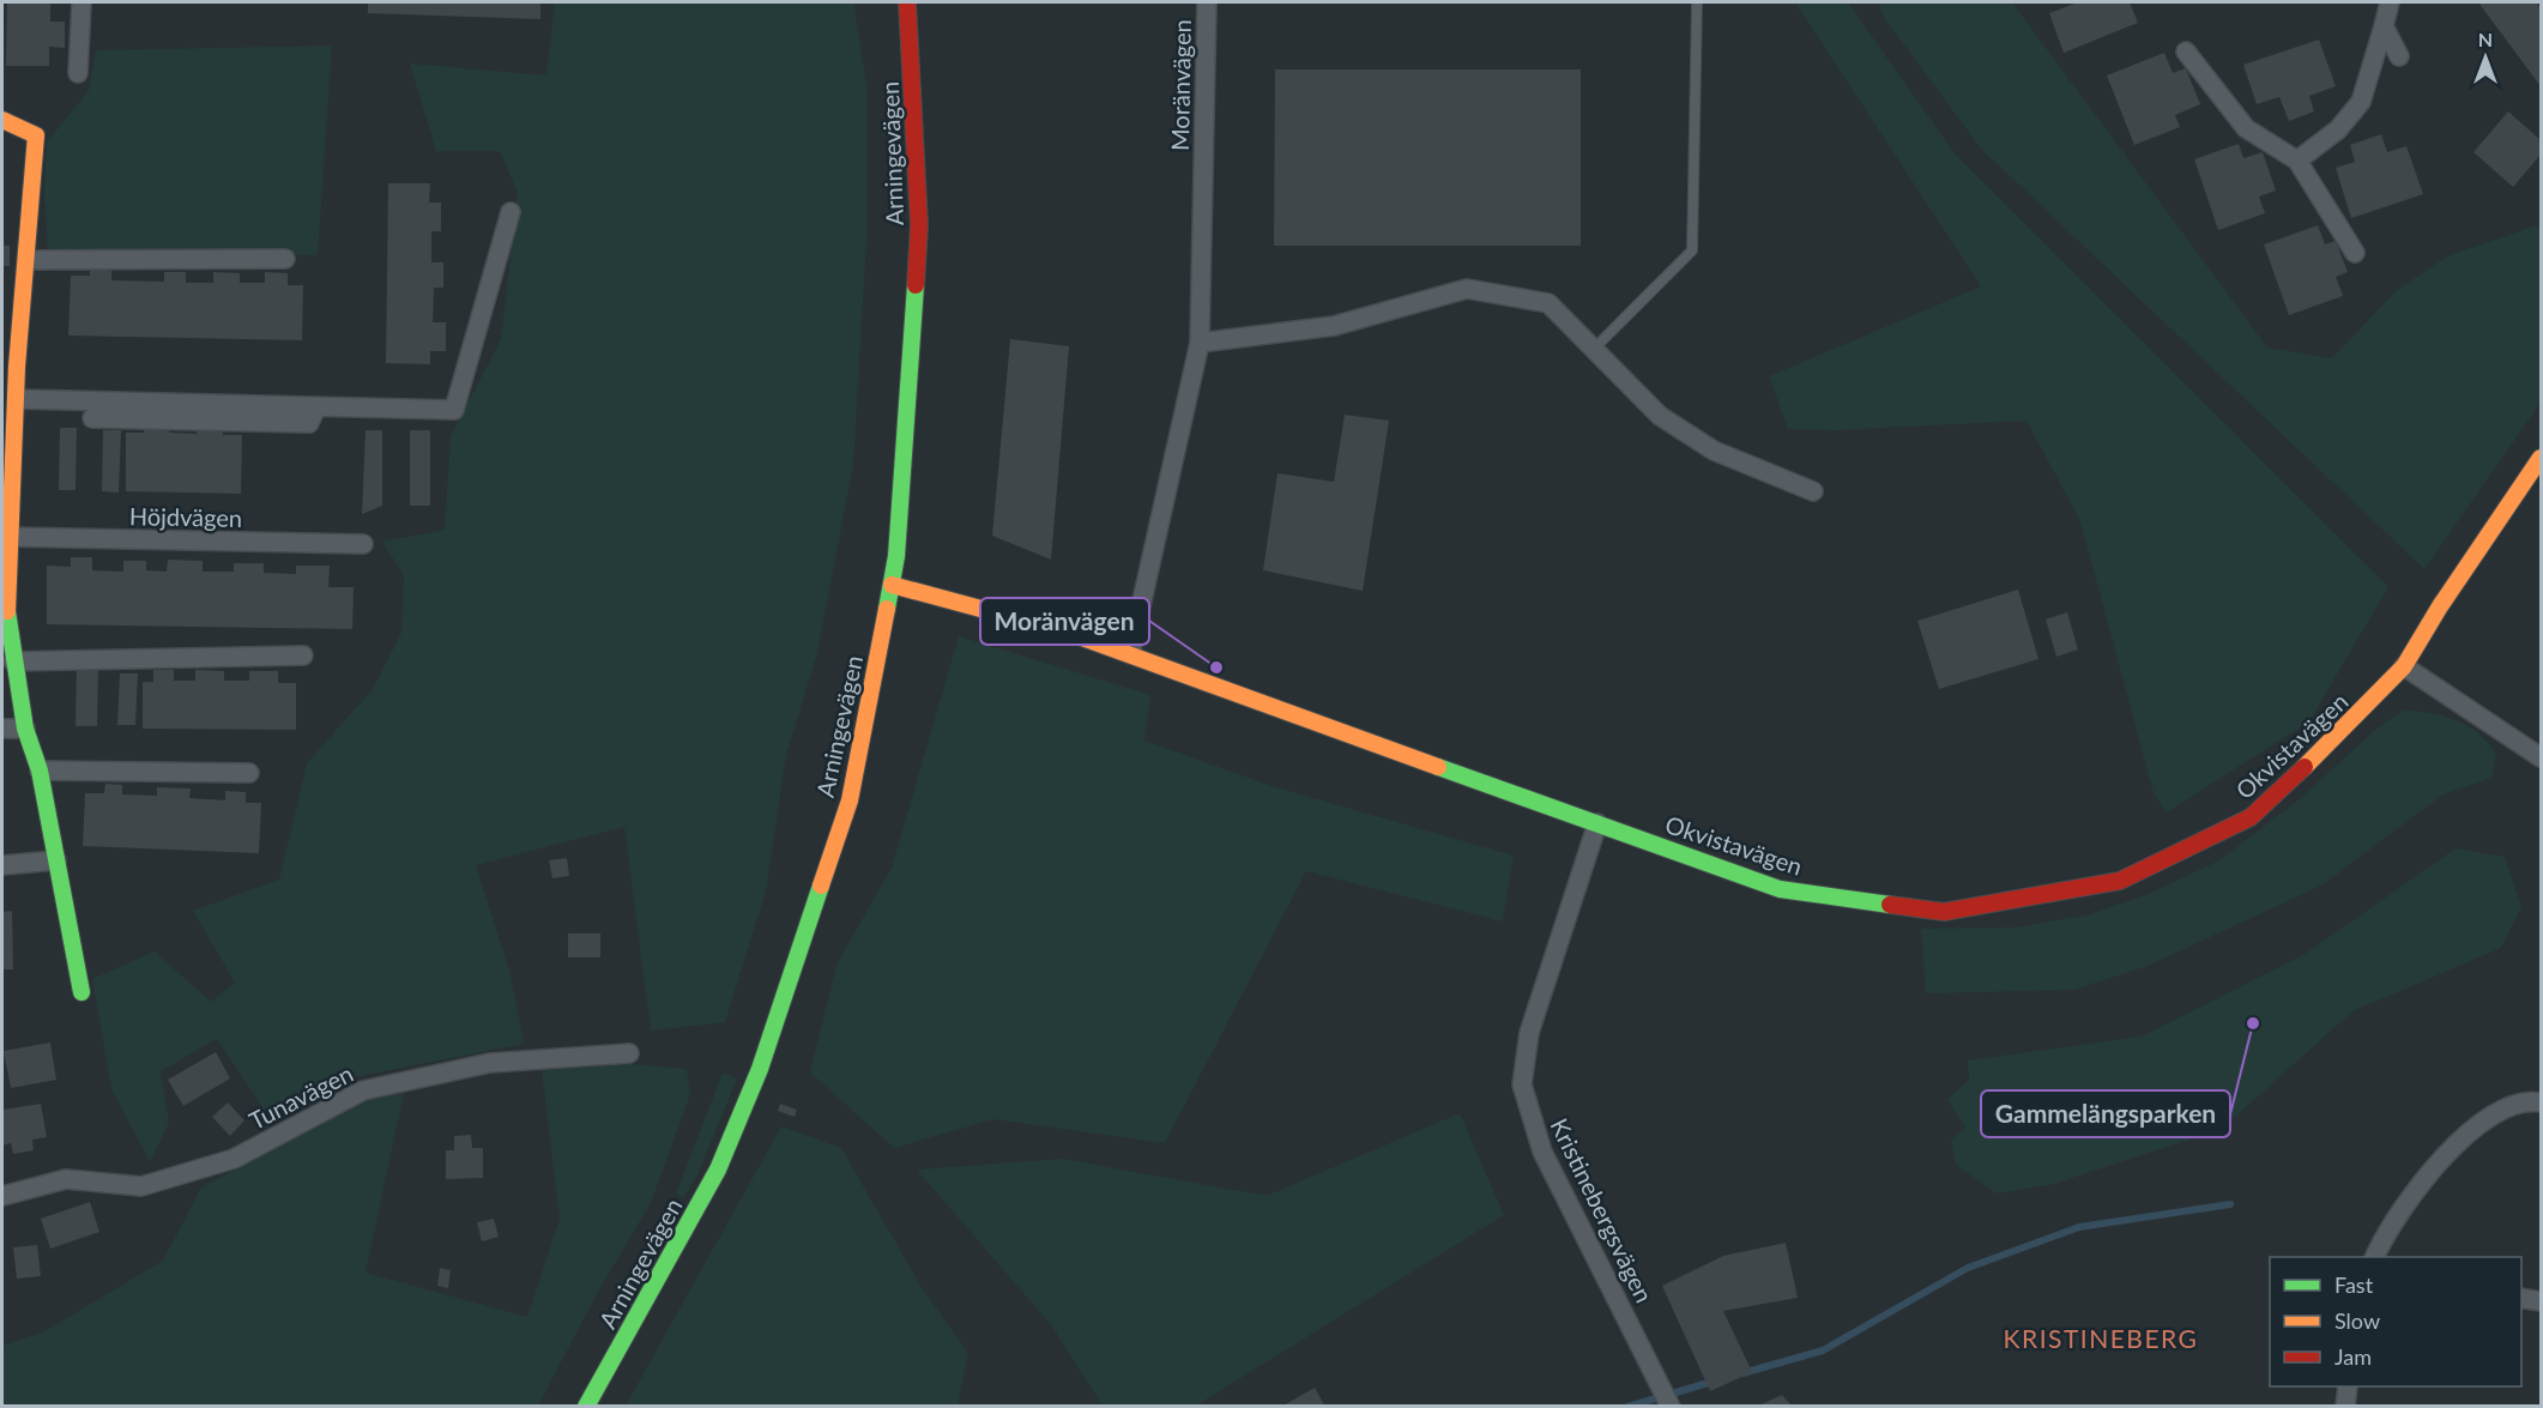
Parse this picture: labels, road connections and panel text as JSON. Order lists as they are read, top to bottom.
{
  "streets": {
    "street": [
      "Moränvägen",
      "Arningevägen",
      "Höjdvägen",
      "Okvistavägen",
      "Tunavägen",
      "Kristinebergsvägen"
    ]
  },
  "crossings": [
    ["Moränvägen", "Okvistavägen"],
    ["Arningevägen", "Okvistavägen"],
    ["Okvistavägen", "Kristinebergsvägen"]
  ],
  "districts": ["KRISTINEBERG"],
  "places": ["Moränvägen", "Gammelängsparken"],
  "legend": ["Fast", "Slow", "Jam"],
  "north": "top"
}
